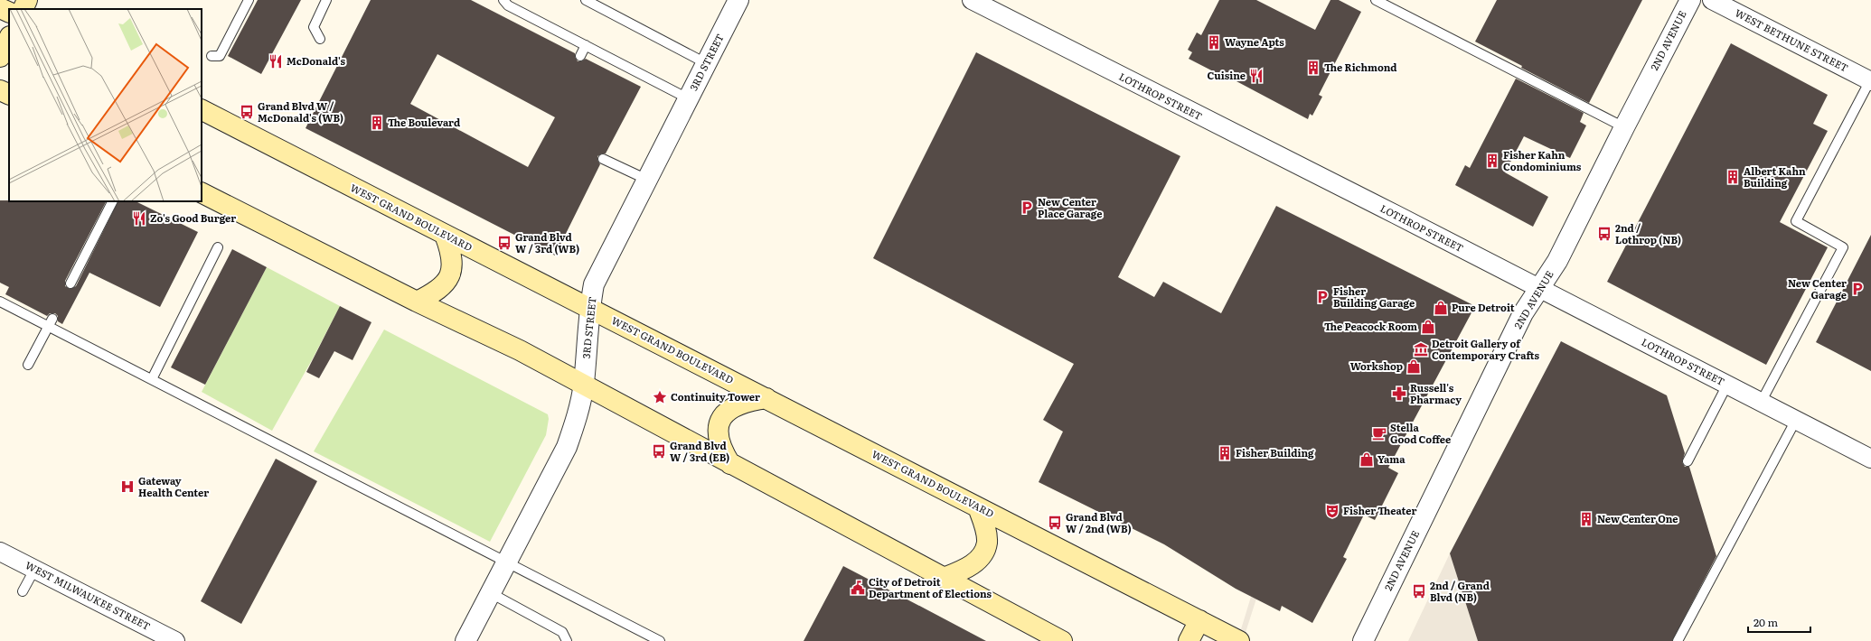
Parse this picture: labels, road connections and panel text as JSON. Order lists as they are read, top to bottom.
{
  "streets": {
    "main road": ["WEST GRAND BOULEVARD"],
    "street": [
      "2ND AVENUE",
      "WEST BETHUNE STREET",
      "3RD STREET",
      "LOTHROP STREET",
      "WEST MILWAUKEE STREET"
    ]
  },
  "crossings": [
    ["2ND AVENUE", "LOTHROP STREET"],
    ["3RD STREET", "WEST GRAND BOULEVARD"]
  ],
  "places": {
    "building": [
      "Wayne Apts",
      "The Richmond",
      "The Boulevard",
      "Fisher Kahn Condominiums",
      "Albert Kahn Building",
      "Fisher Building",
      "New Center One"
    ],
    "restaurant": ["McDonald's", "Cuisine", "Zo's Good Burger"],
    "bus stop": [
      "Grand Blvd W / McDonald's (WB)",
      "2nd / Lothrop (NB)",
      "Grand Blvd W / 3rd (WB)",
      "Grand Blvd W / 3rd (EB)",
      "Grand Blvd W / 2nd (WB)",
      "2nd / Grand Blvd (NB)"
    ],
    "parking": ["New Center Place Garage", "New Center Garage", "Fisher Building Garage"],
    "shop": [
      "Pure Detroit",
      "The Peacock Room",
      "Workshop",
      "Yama"
    ],
    "museum": ["Detroit Gallery of Contemporary Crafts"],
    "pharmacy": ["Russell's Pharmacy"],
    "place": ["Continuity Tower"],
    "cafe": ["Stella Good Coffee"],
    "hospital": ["Gateway Health Center"],
    "theatre": ["Fisher Theater"],
    "public building": ["City of Detroit Department of Elections"]
  },
  "scale_bar": "20 m"
}
